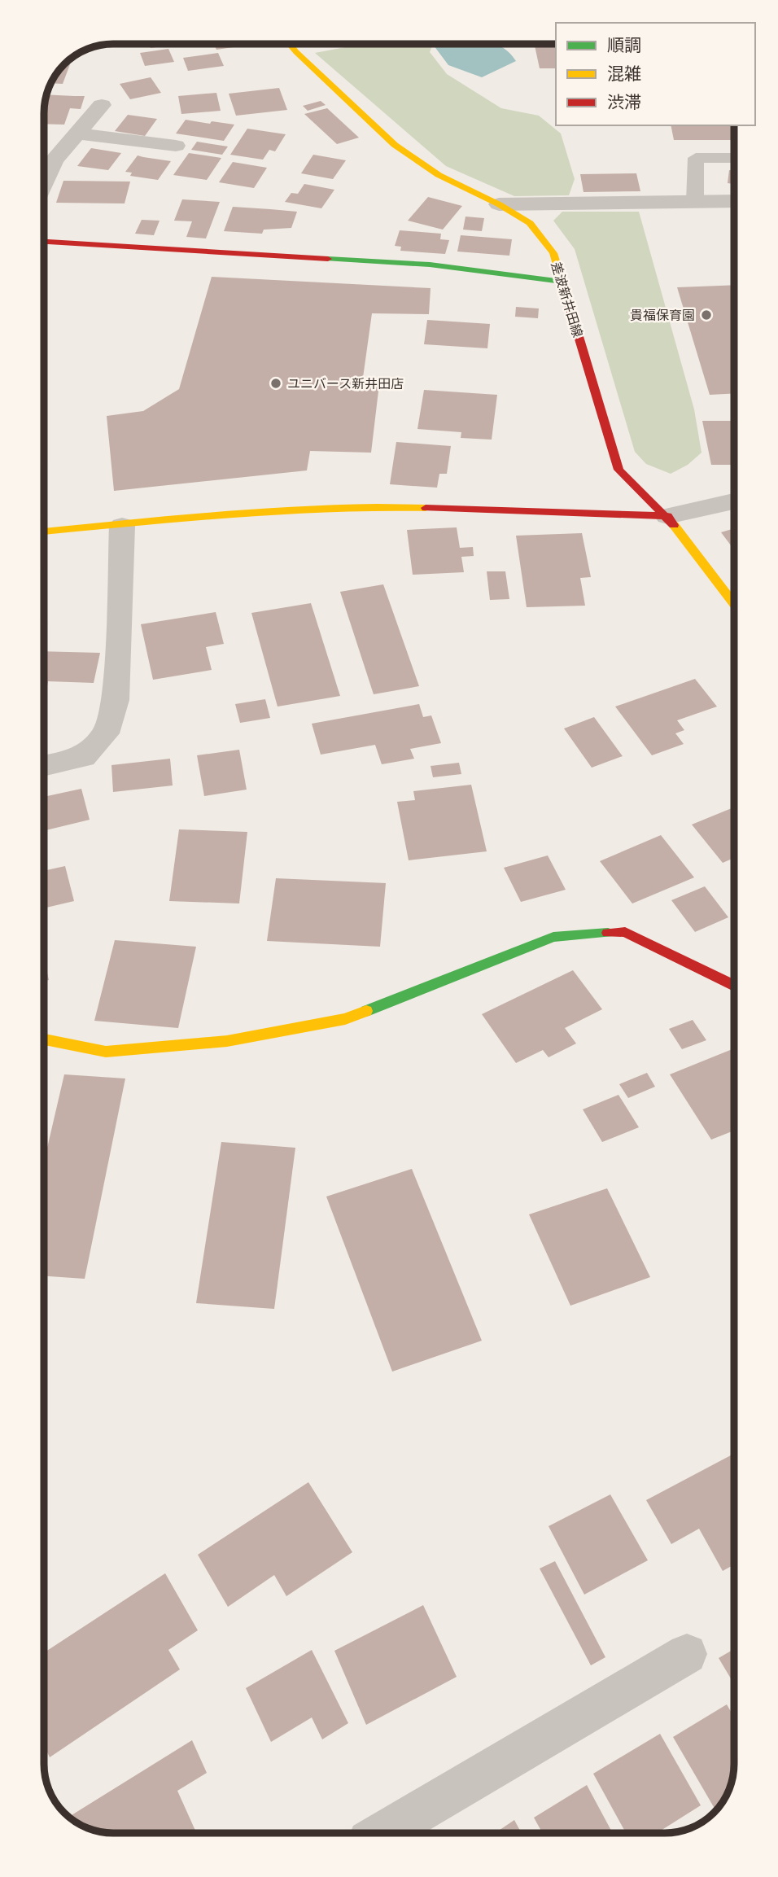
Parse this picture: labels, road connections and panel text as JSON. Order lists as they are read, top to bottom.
{
  "streets": {
    "street": ["差波新井田線"]
  },
  "places": ["貴福保育園", "ユニバース新井田店"],
  "legend": ["順調", "混雑", "渋滞"]
}
